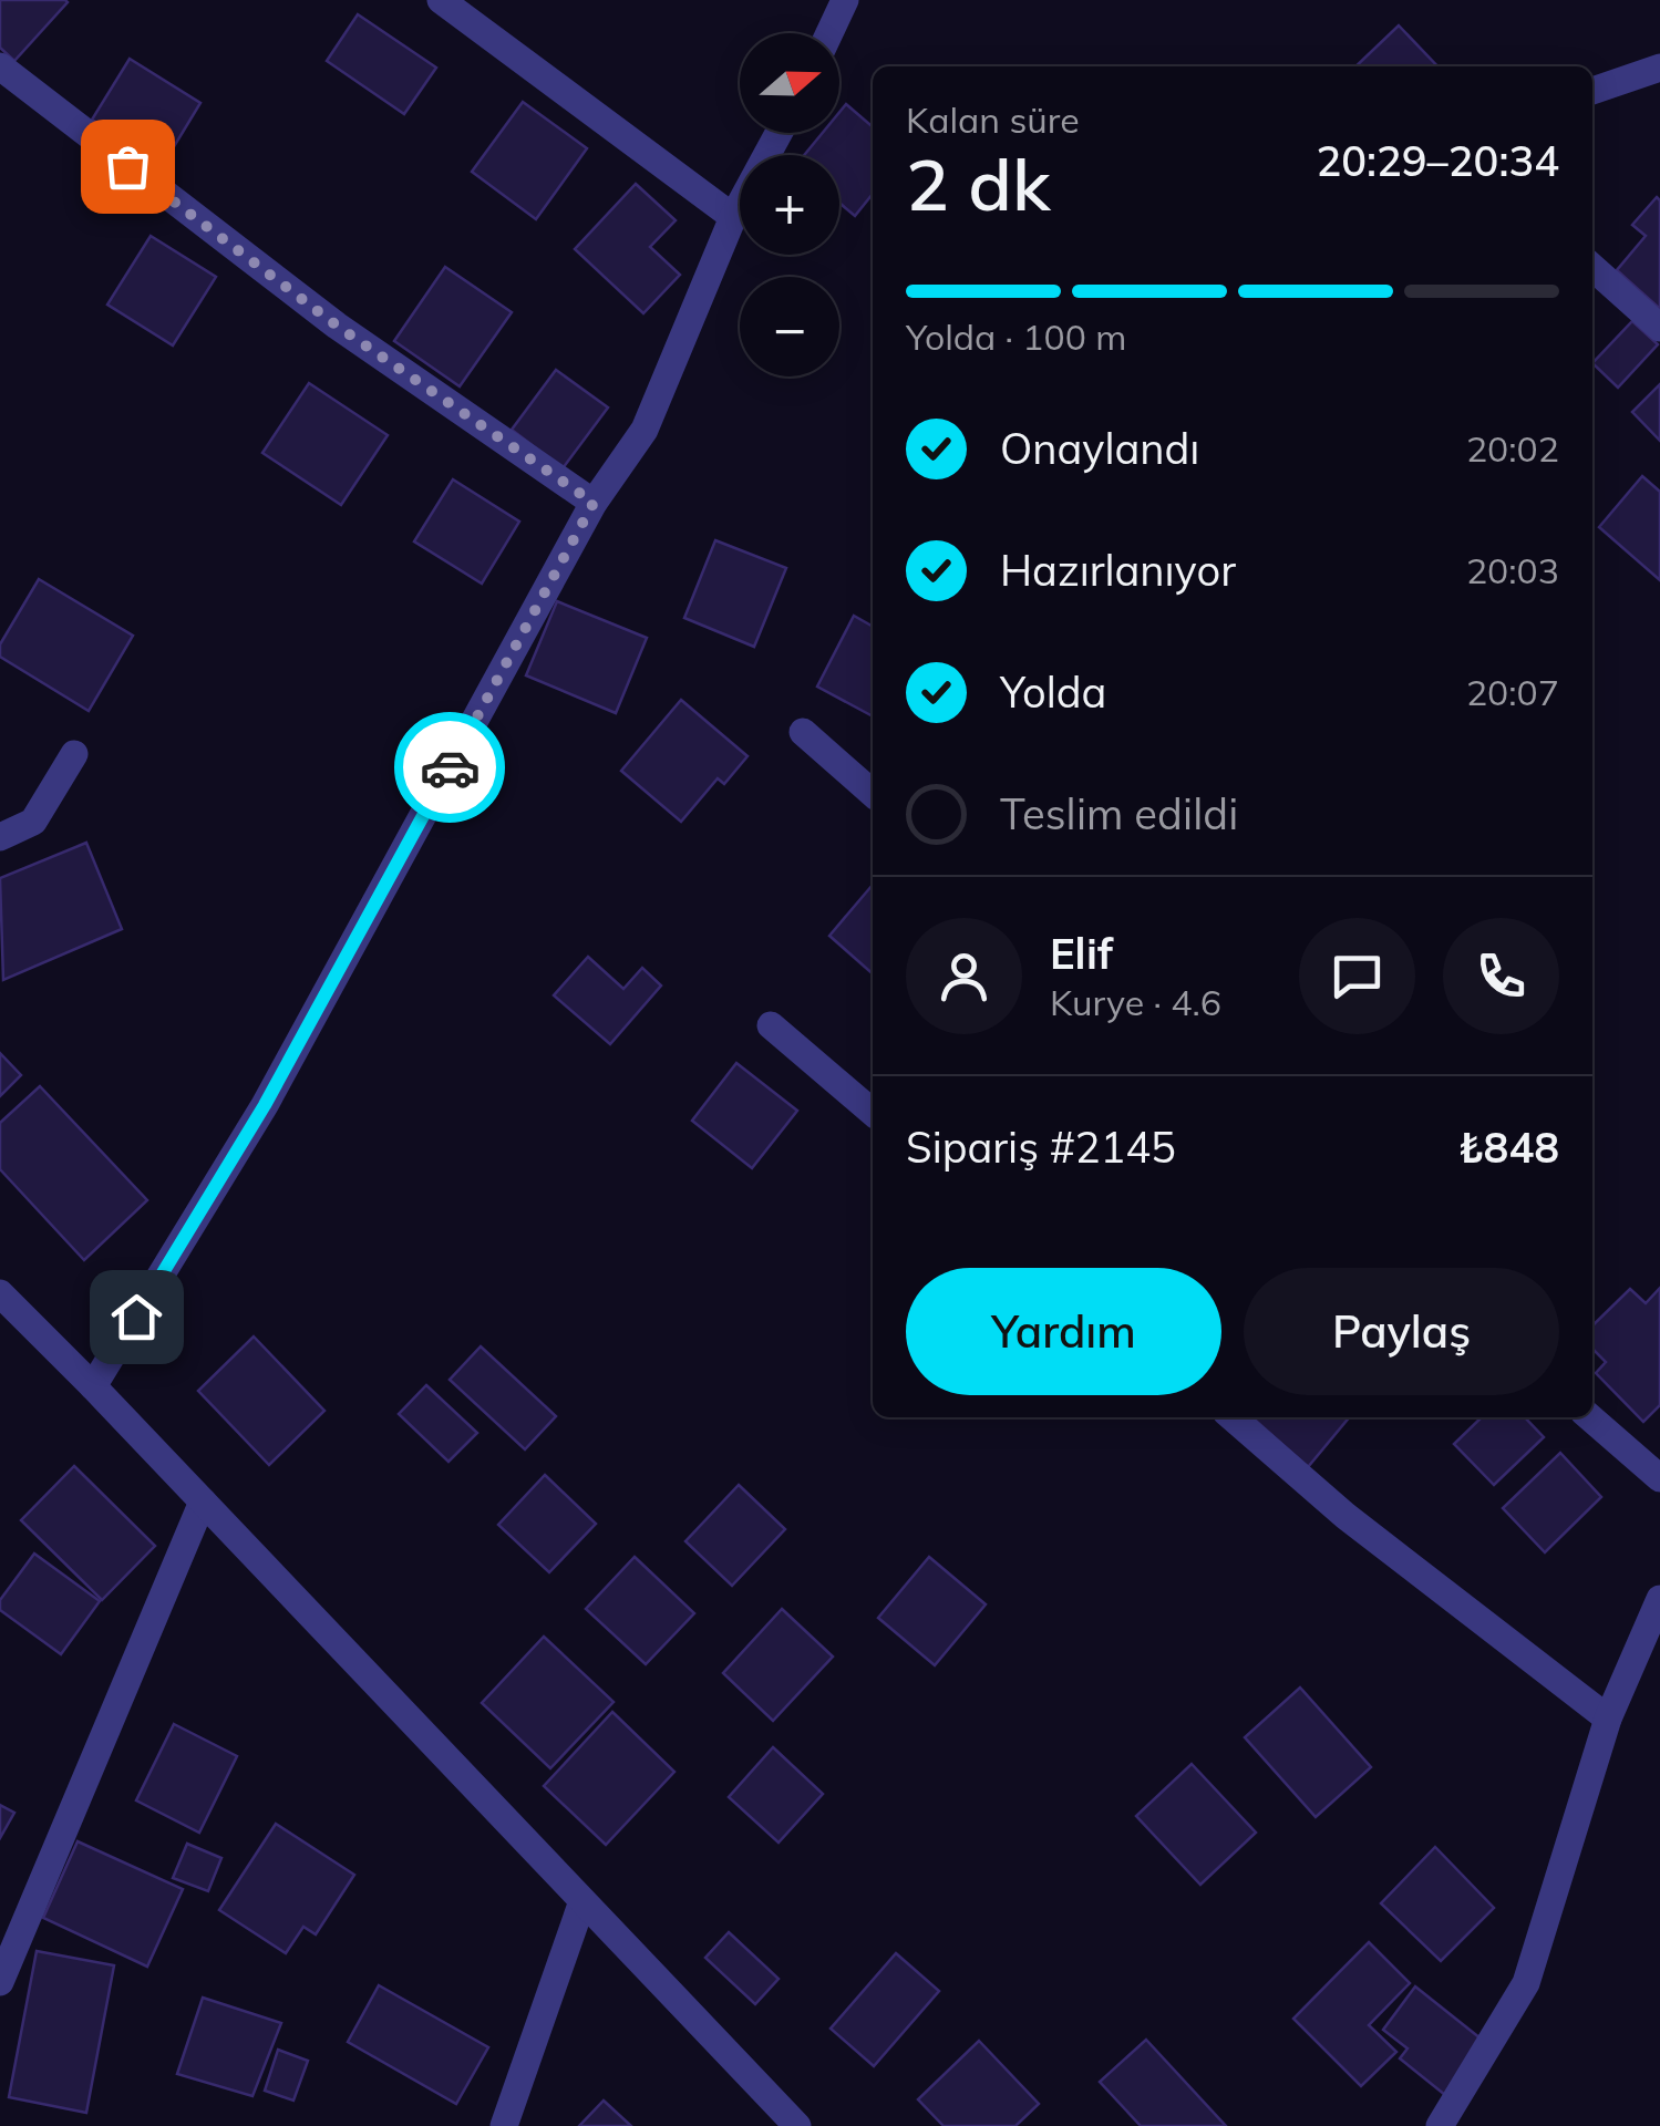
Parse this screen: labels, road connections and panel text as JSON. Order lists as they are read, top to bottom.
{
  "north": "right",
  "page": {
    "map_buttons": ["+", "−"],
    "heading": ["2 dk", "Kalan süre", "20:29–20:34"],
    "panel": [
      "Elif",
      "Kurye · 4.6",
      "Sipariş #2145",
      "₺848"
    ],
    "bar": "Yolda · 100 m",
    "list": [
      ["Onaylandı", "20:02"],
      ["Hazırlanıyor", "20:03"],
      ["Yolda", "20:07"],
      "Teslim edildi"
    ],
    "buttons": ["Yardım", "Paylaş"]
  }
}
